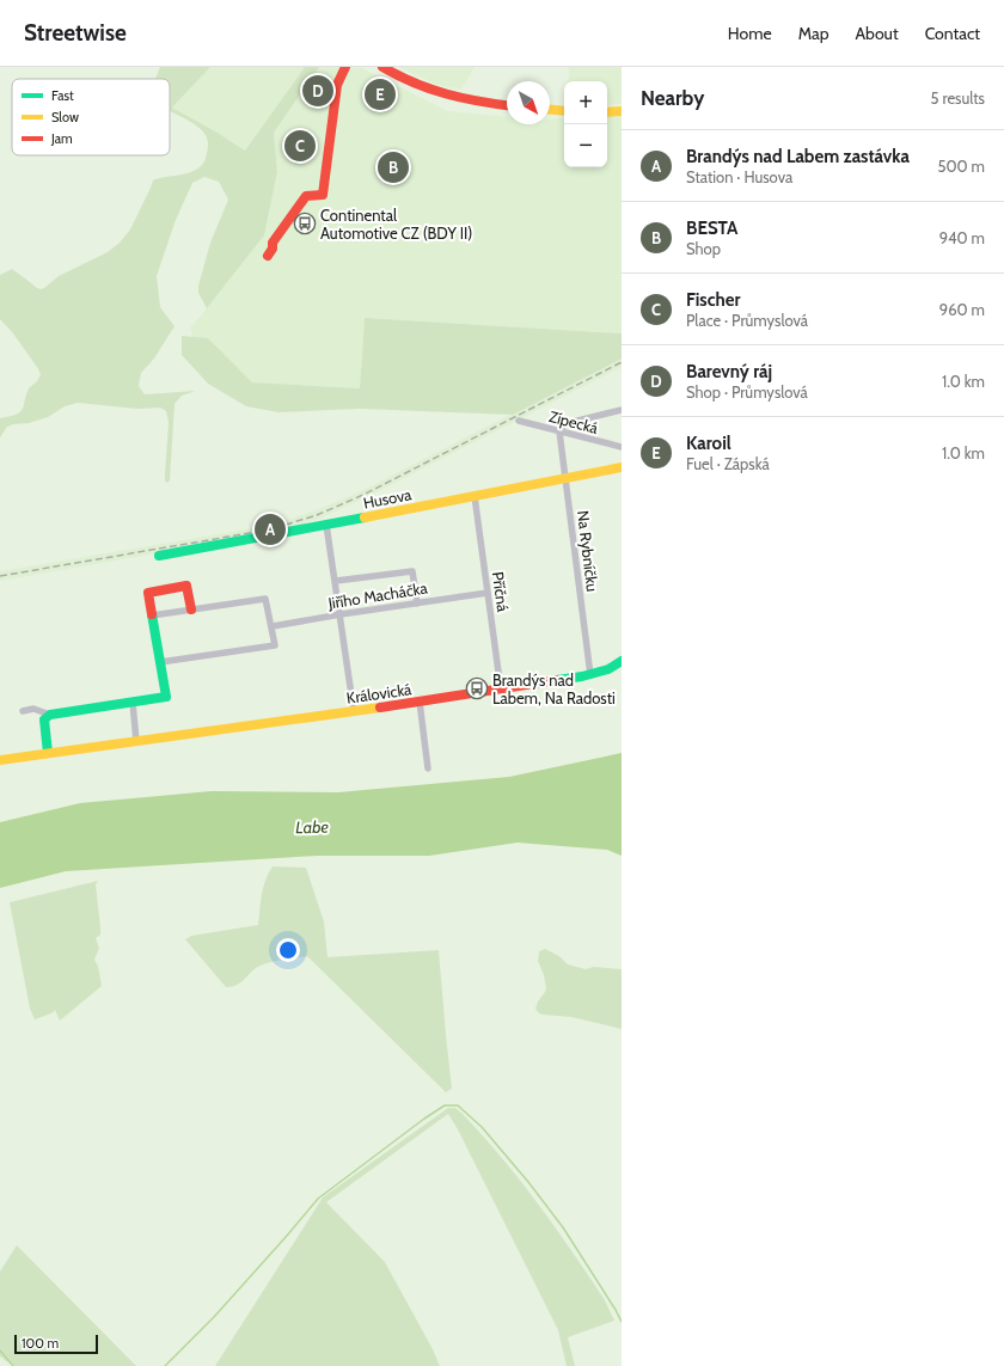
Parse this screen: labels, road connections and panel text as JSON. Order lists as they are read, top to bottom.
{
  "streets": {
    "street": [
      "Zípecká",
      "Husova",
      "Na Rybníčku",
      "Příčná",
      "Jiřího Macháčka",
      "Královická"
    ]
  },
  "crossings": [
    ["Zípecká", "Na Rybníčku"],
    ["Husova", "Na Rybníčku"],
    ["Husova", "Příčná"],
    ["Na Rybníčku", "Královická"],
    ["Příčná", "Jiřího Macháčka"],
    ["Příčná", "Královická"]
  ],
  "water": ["Labe"],
  "places": {
    "bus stop": ["Continental Automotive CZ (BDY II)", "Brandýs nad Labem, Na Radosti"]
  },
  "legend": ["Fast", "Slow", "Jam"],
  "scale_bar": "100 m",
  "north": "bottom right",
  "page": {
    "header": "Streetwise",
    "nav": [
      "Home",
      "Map",
      "About",
      "Contact"
    ],
    "heading": ["Nearby", "5 results"],
    "pins": [
      "D",
      "E",
      "C",
      "B",
      "A"
    ],
    "map_buttons": ["+", "−"],
    "list": [
      {
        "mark": "A",
        "name": "Brandýs nad Labem zastávka",
        "note": "Station · Husova",
        "value": "500 m"
      },
      {
        "mark": "B",
        "name": "BESTA",
        "note": "Shop",
        "value": "940 m"
      },
      {
        "mark": "C",
        "name": "Fischer",
        "note": "Place · Průmyslová",
        "value": "960 m"
      },
      {
        "mark": "D",
        "name": "Barevný ráj",
        "note": "Shop · Průmyslová",
        "value": "1.0 km"
      },
      {
        "mark": "E",
        "name": "Karoil",
        "note": "Fuel · Zápská",
        "value": "1.0 km"
      }
    ],
    "scale": "100 m"
  }
}
